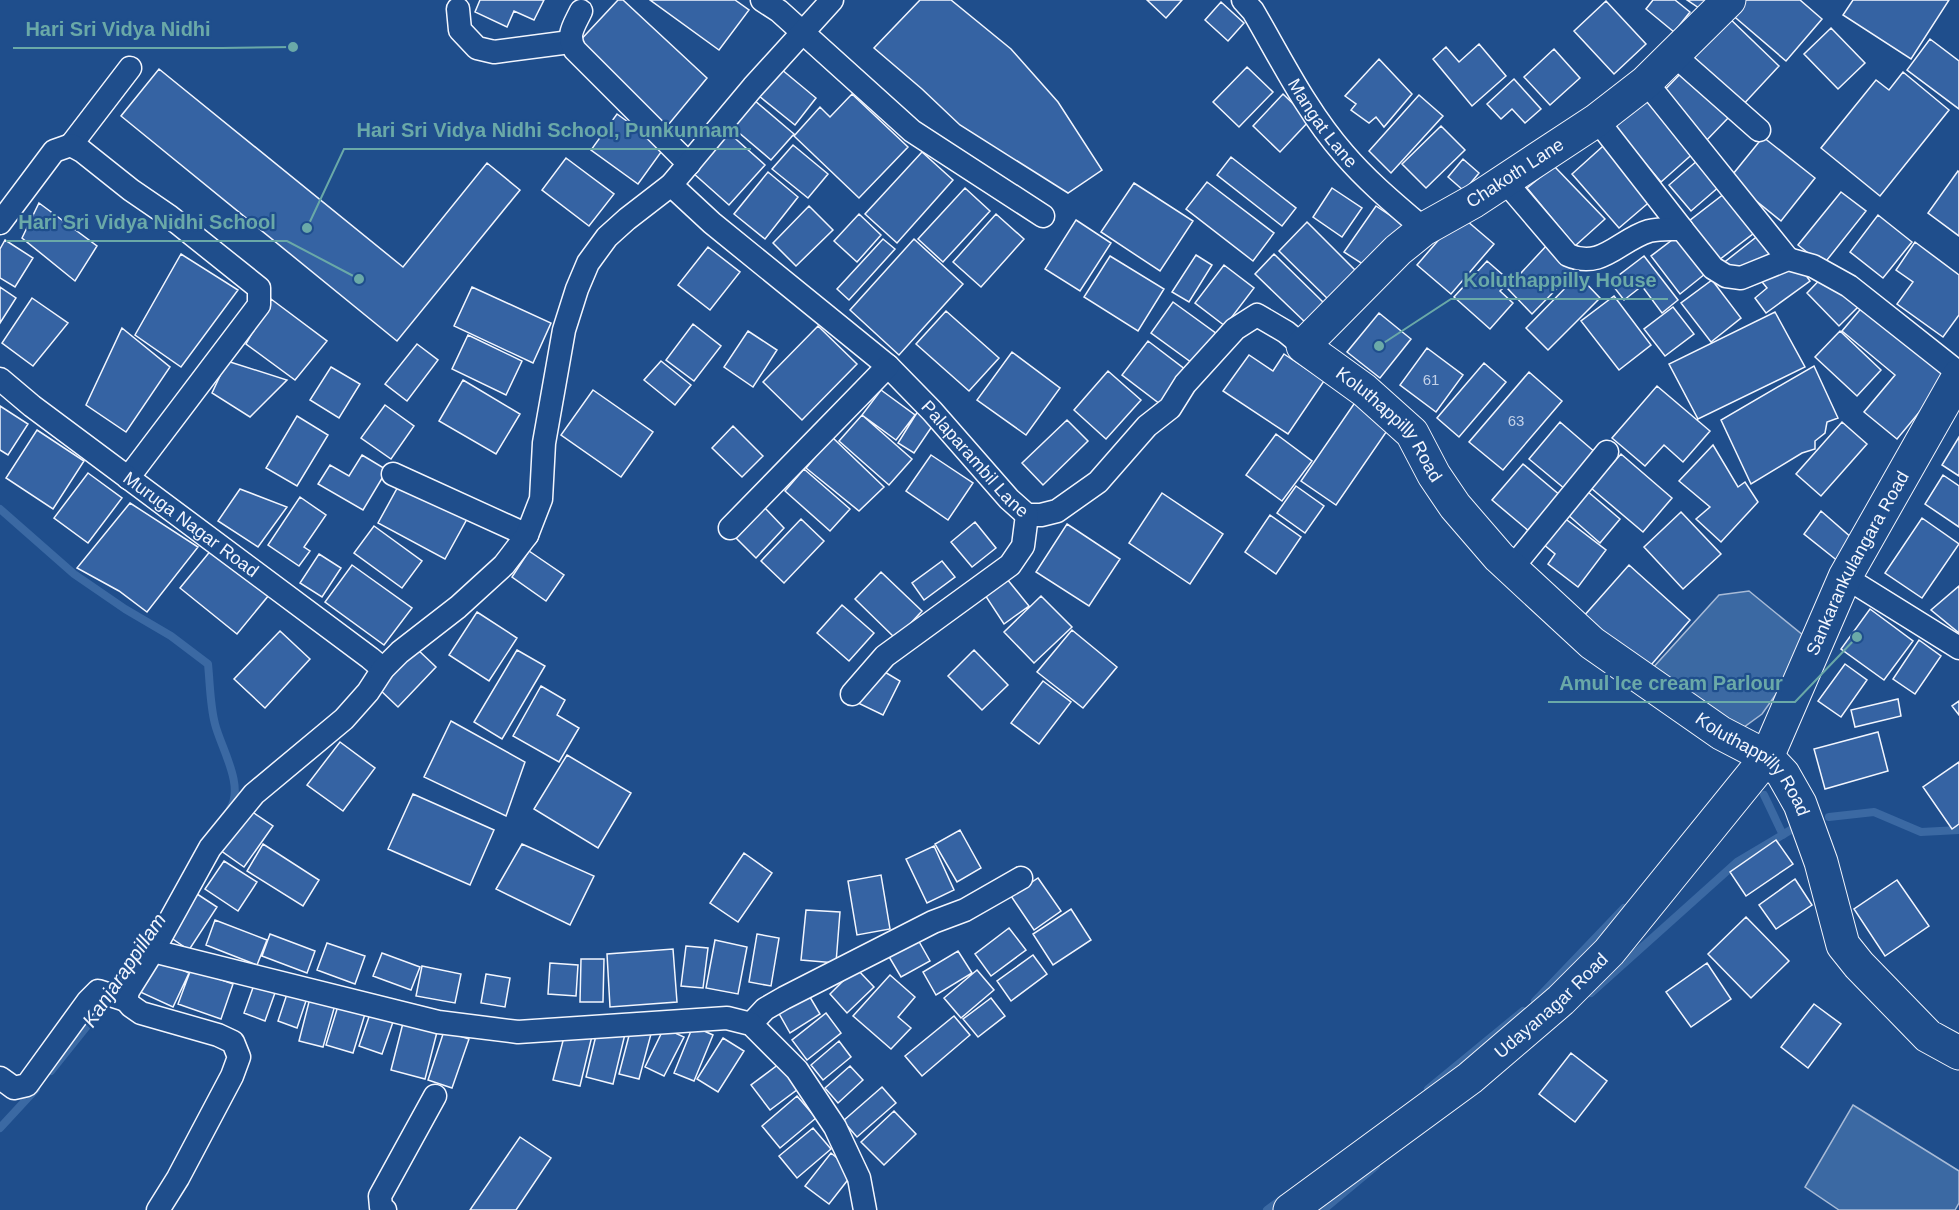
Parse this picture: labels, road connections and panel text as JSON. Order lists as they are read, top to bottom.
{
  "streets": {
    "street": [
      "Mangat Lane",
      "Chakoth Lane",
      "Koluthappilly Road",
      "Palaparambil Lane",
      "Muruga Nagar Road",
      "Sankarankulangara Road",
      "Udayanagar Road"
    ]
  },
  "crossings": [
    ["Mangat Lane", "Chakoth Lane"],
    ["Chakoth Lane", "Koluthappilly Road"],
    ["Chakoth Lane", "Palaparambil Lane"],
    ["Koluthappilly Road", "Palaparambil Lane"],
    ["Koluthappilly Road", "Sankarankulangara Road"],
    ["Koluthappilly Road", "Udayanagar Road"],
    ["Sankarankulangara Road", "Udayanagar Road"]
  ],
  "water": ["Kanjarappillam"],
  "places": [
    "Hari Sri Vidya Nidhi",
    "Hari Sri Vidya Nidhi School, Punkunnam",
    "Hari Sri Vidya Nidhi School",
    "Koluthappilly House",
    "Amul Ice cream Parlour"
  ],
  "house_numbers": ["61", "63"]
}
